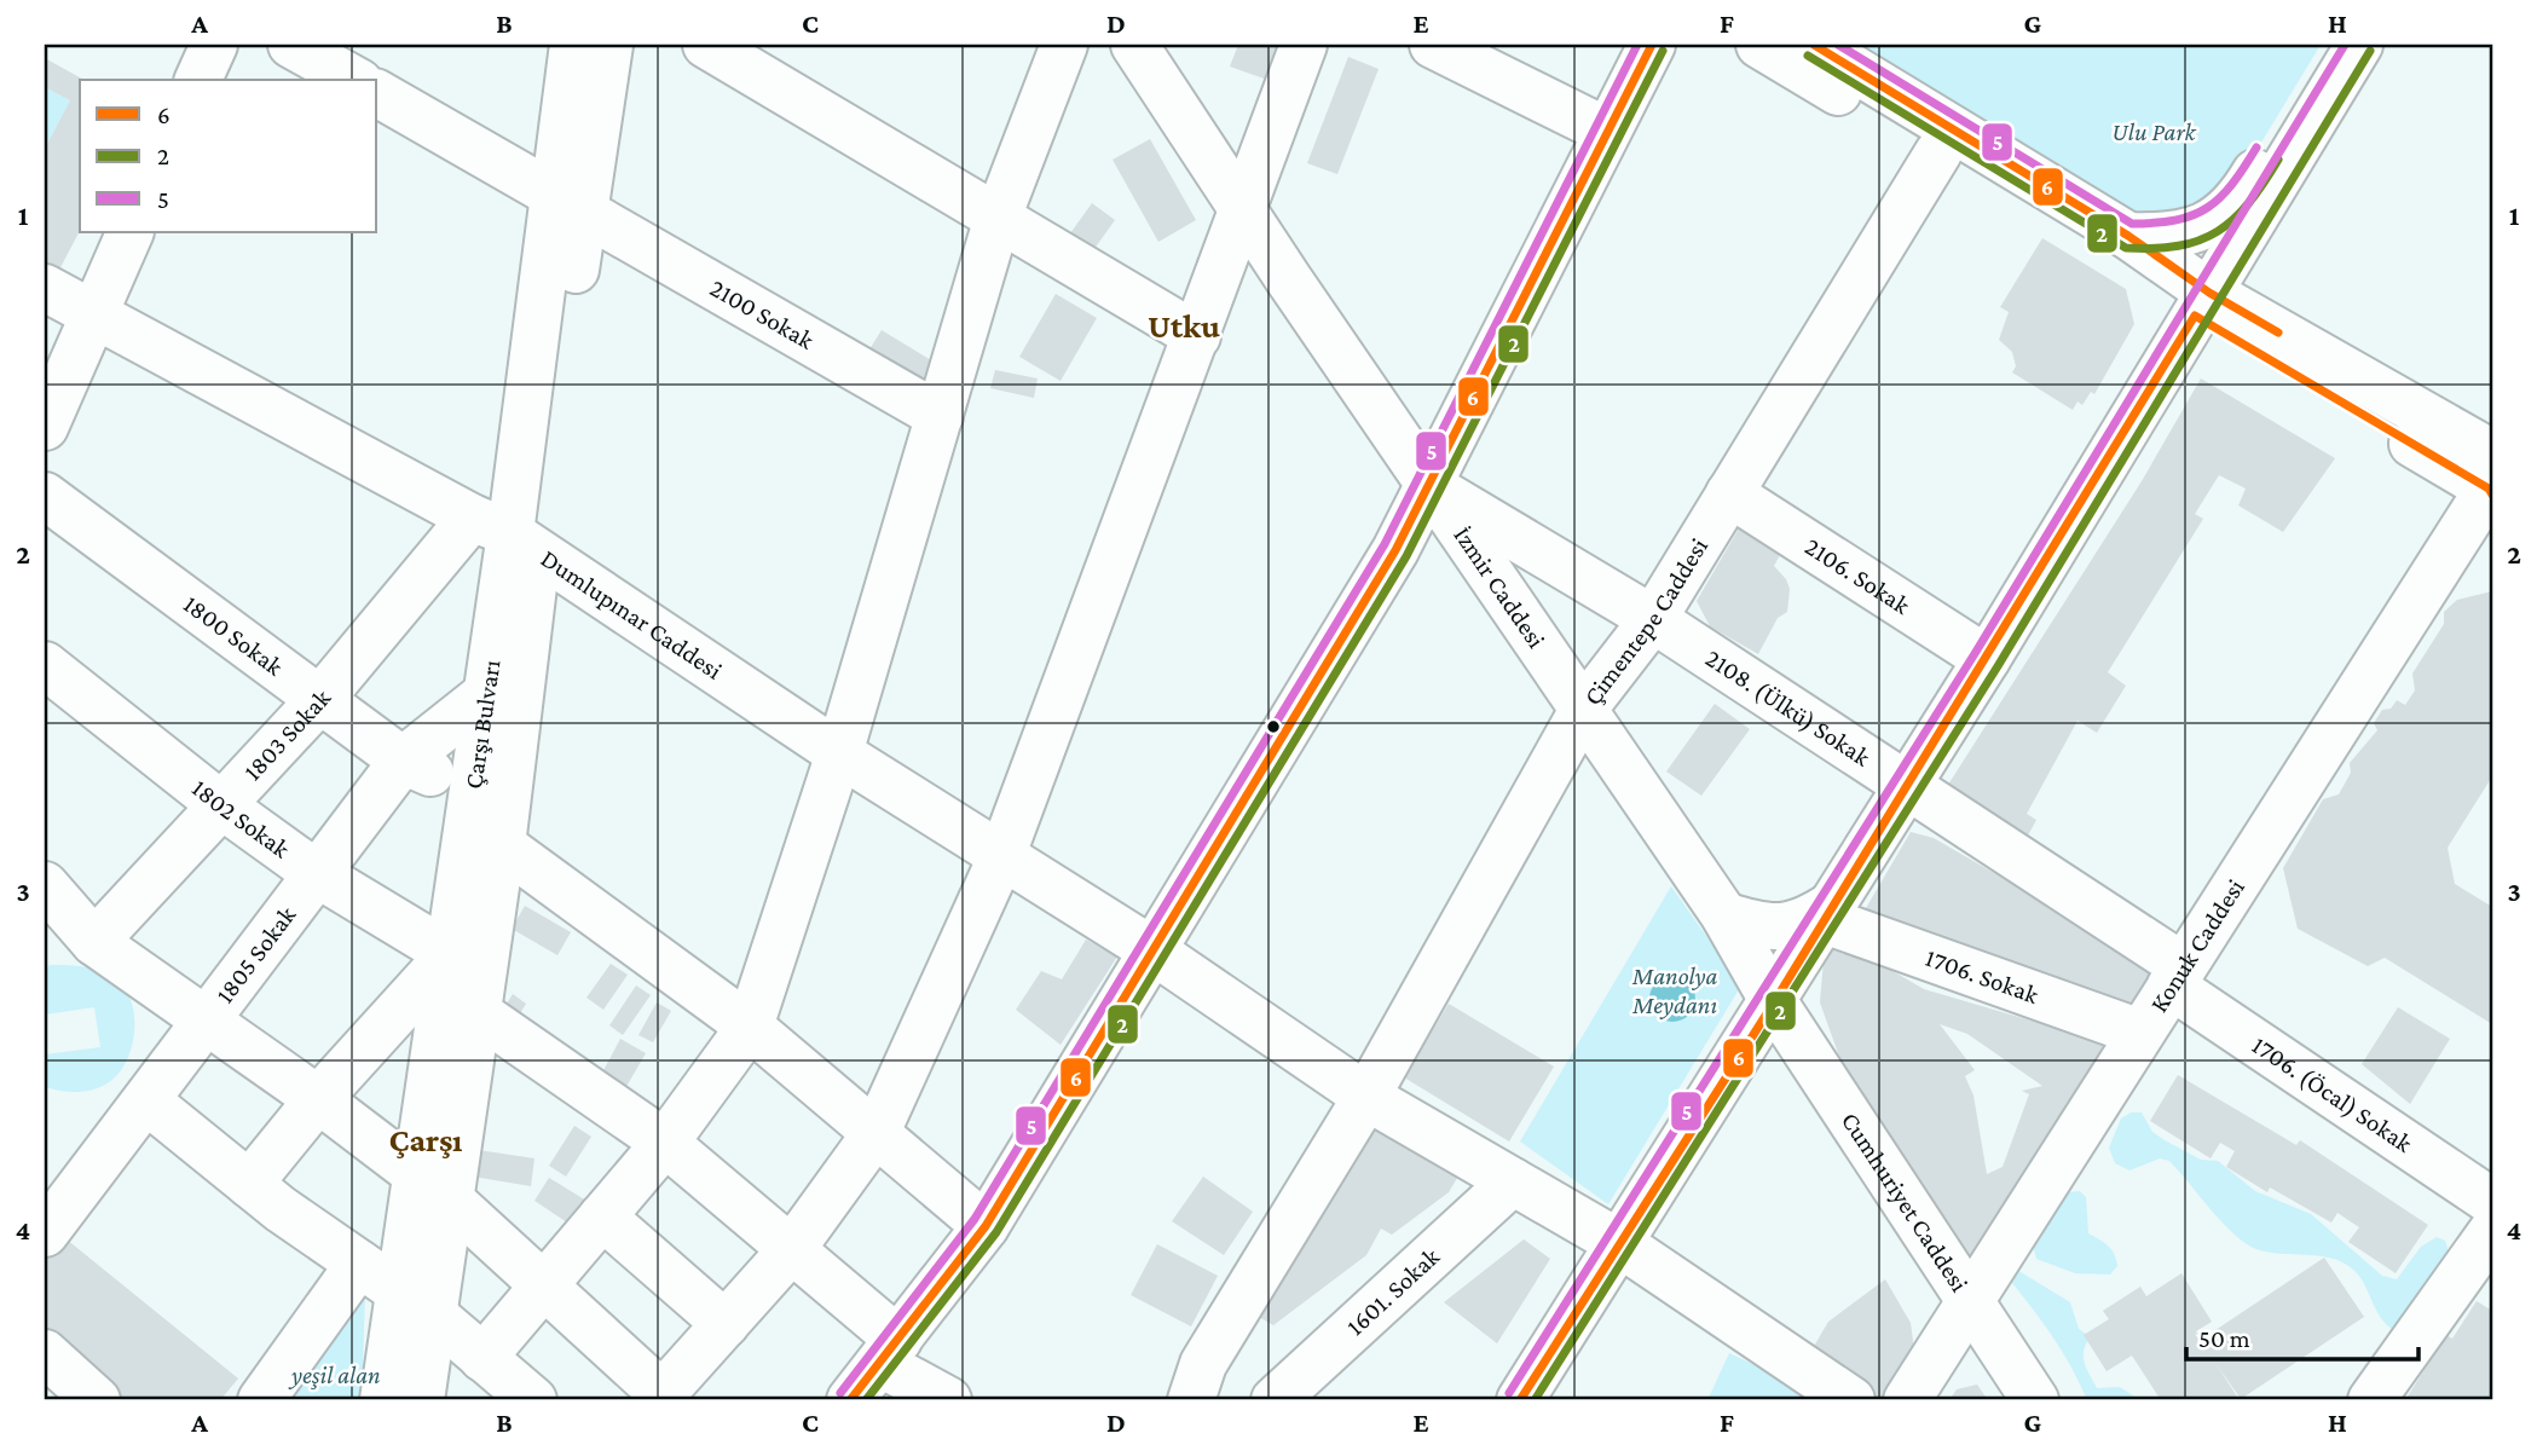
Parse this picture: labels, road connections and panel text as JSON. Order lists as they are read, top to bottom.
{
  "streets": {
    "street": [
      "2100 Sokak",
      "2106. Sokak",
      "İzmir Caddesi",
      "Dumlupınar Caddesi",
      "Çimentepe Caddesi",
      "1800 Sokak",
      "2108. (Ülkü) Sokak",
      "Çarşı Bulvarı",
      "1803 Sokak",
      "1802 Sokak",
      "Konuk Caddesi",
      "1805 Sokak",
      "1706. Sokak",
      "1706. (Öcal) Sokak",
      "Cumhuriyet Caddesi",
      "1601. Sokak"
    ]
  },
  "crossings": [
    ["2100 Sokak", "Çarşı Bulvarı"],
    ["2106. Sokak", "Çimentepe Caddesi"],
    ["İzmir Caddesi", "Çimentepe Caddesi"],
    ["İzmir Caddesi", "2108. (Ülkü) Sokak"],
    ["İzmir Caddesi", "Cumhuriyet Caddesi"],
    ["Dumlupınar Caddesi", "Çimentepe Caddesi"],
    ["Dumlupınar Caddesi", "Çarşı Bulvarı"],
    ["Dumlupınar Caddesi", "1803 Sokak"],
    ["Dumlupınar Caddesi", "1601. Sokak"],
    ["Çimentepe Caddesi", "2108. (Ülkü) Sokak"],
    ["1800 Sokak", "Çarşı Bulvarı"],
    ["1800 Sokak", "1803 Sokak"],
    ["1800 Sokak", "1805 Sokak"],
    ["2108. (Ülkü) Sokak", "Konuk Caddesi"],
    ["2108. (Ülkü) Sokak", "1706. (Öcal) Sokak"],
    ["Çarşı Bulvarı", "1803 Sokak"],
    ["Çarşı Bulvarı", "1802 Sokak"],
    ["Çarşı Bulvarı", "1805 Sokak"],
    ["1803 Sokak", "1802 Sokak"],
    ["1802 Sokak", "1805 Sokak"],
    ["Konuk Caddesi", "1706. Sokak"],
    ["Konuk Caddesi", "1706. (Öcal) Sokak"],
    ["Konuk Caddesi", "Cumhuriyet Caddesi"]
  ],
  "districts": ["Utku", "Çarşı"],
  "parks": ["Ulu Park", "Manolya Meydanı", "yeşil alan"],
  "lines": ["transit line 6", "transit line 5", "transit line 2"],
  "legend": ["6", "2", "5"],
  "scale_bar": "50 m",
  "grid": {
    "columns": [
      "A",
      "B",
      "C",
      "D",
      "E",
      "F",
      "G",
      "H"
    ],
    "rows": [
      "1",
      "2",
      "3",
      "4"
    ]
  }
}
